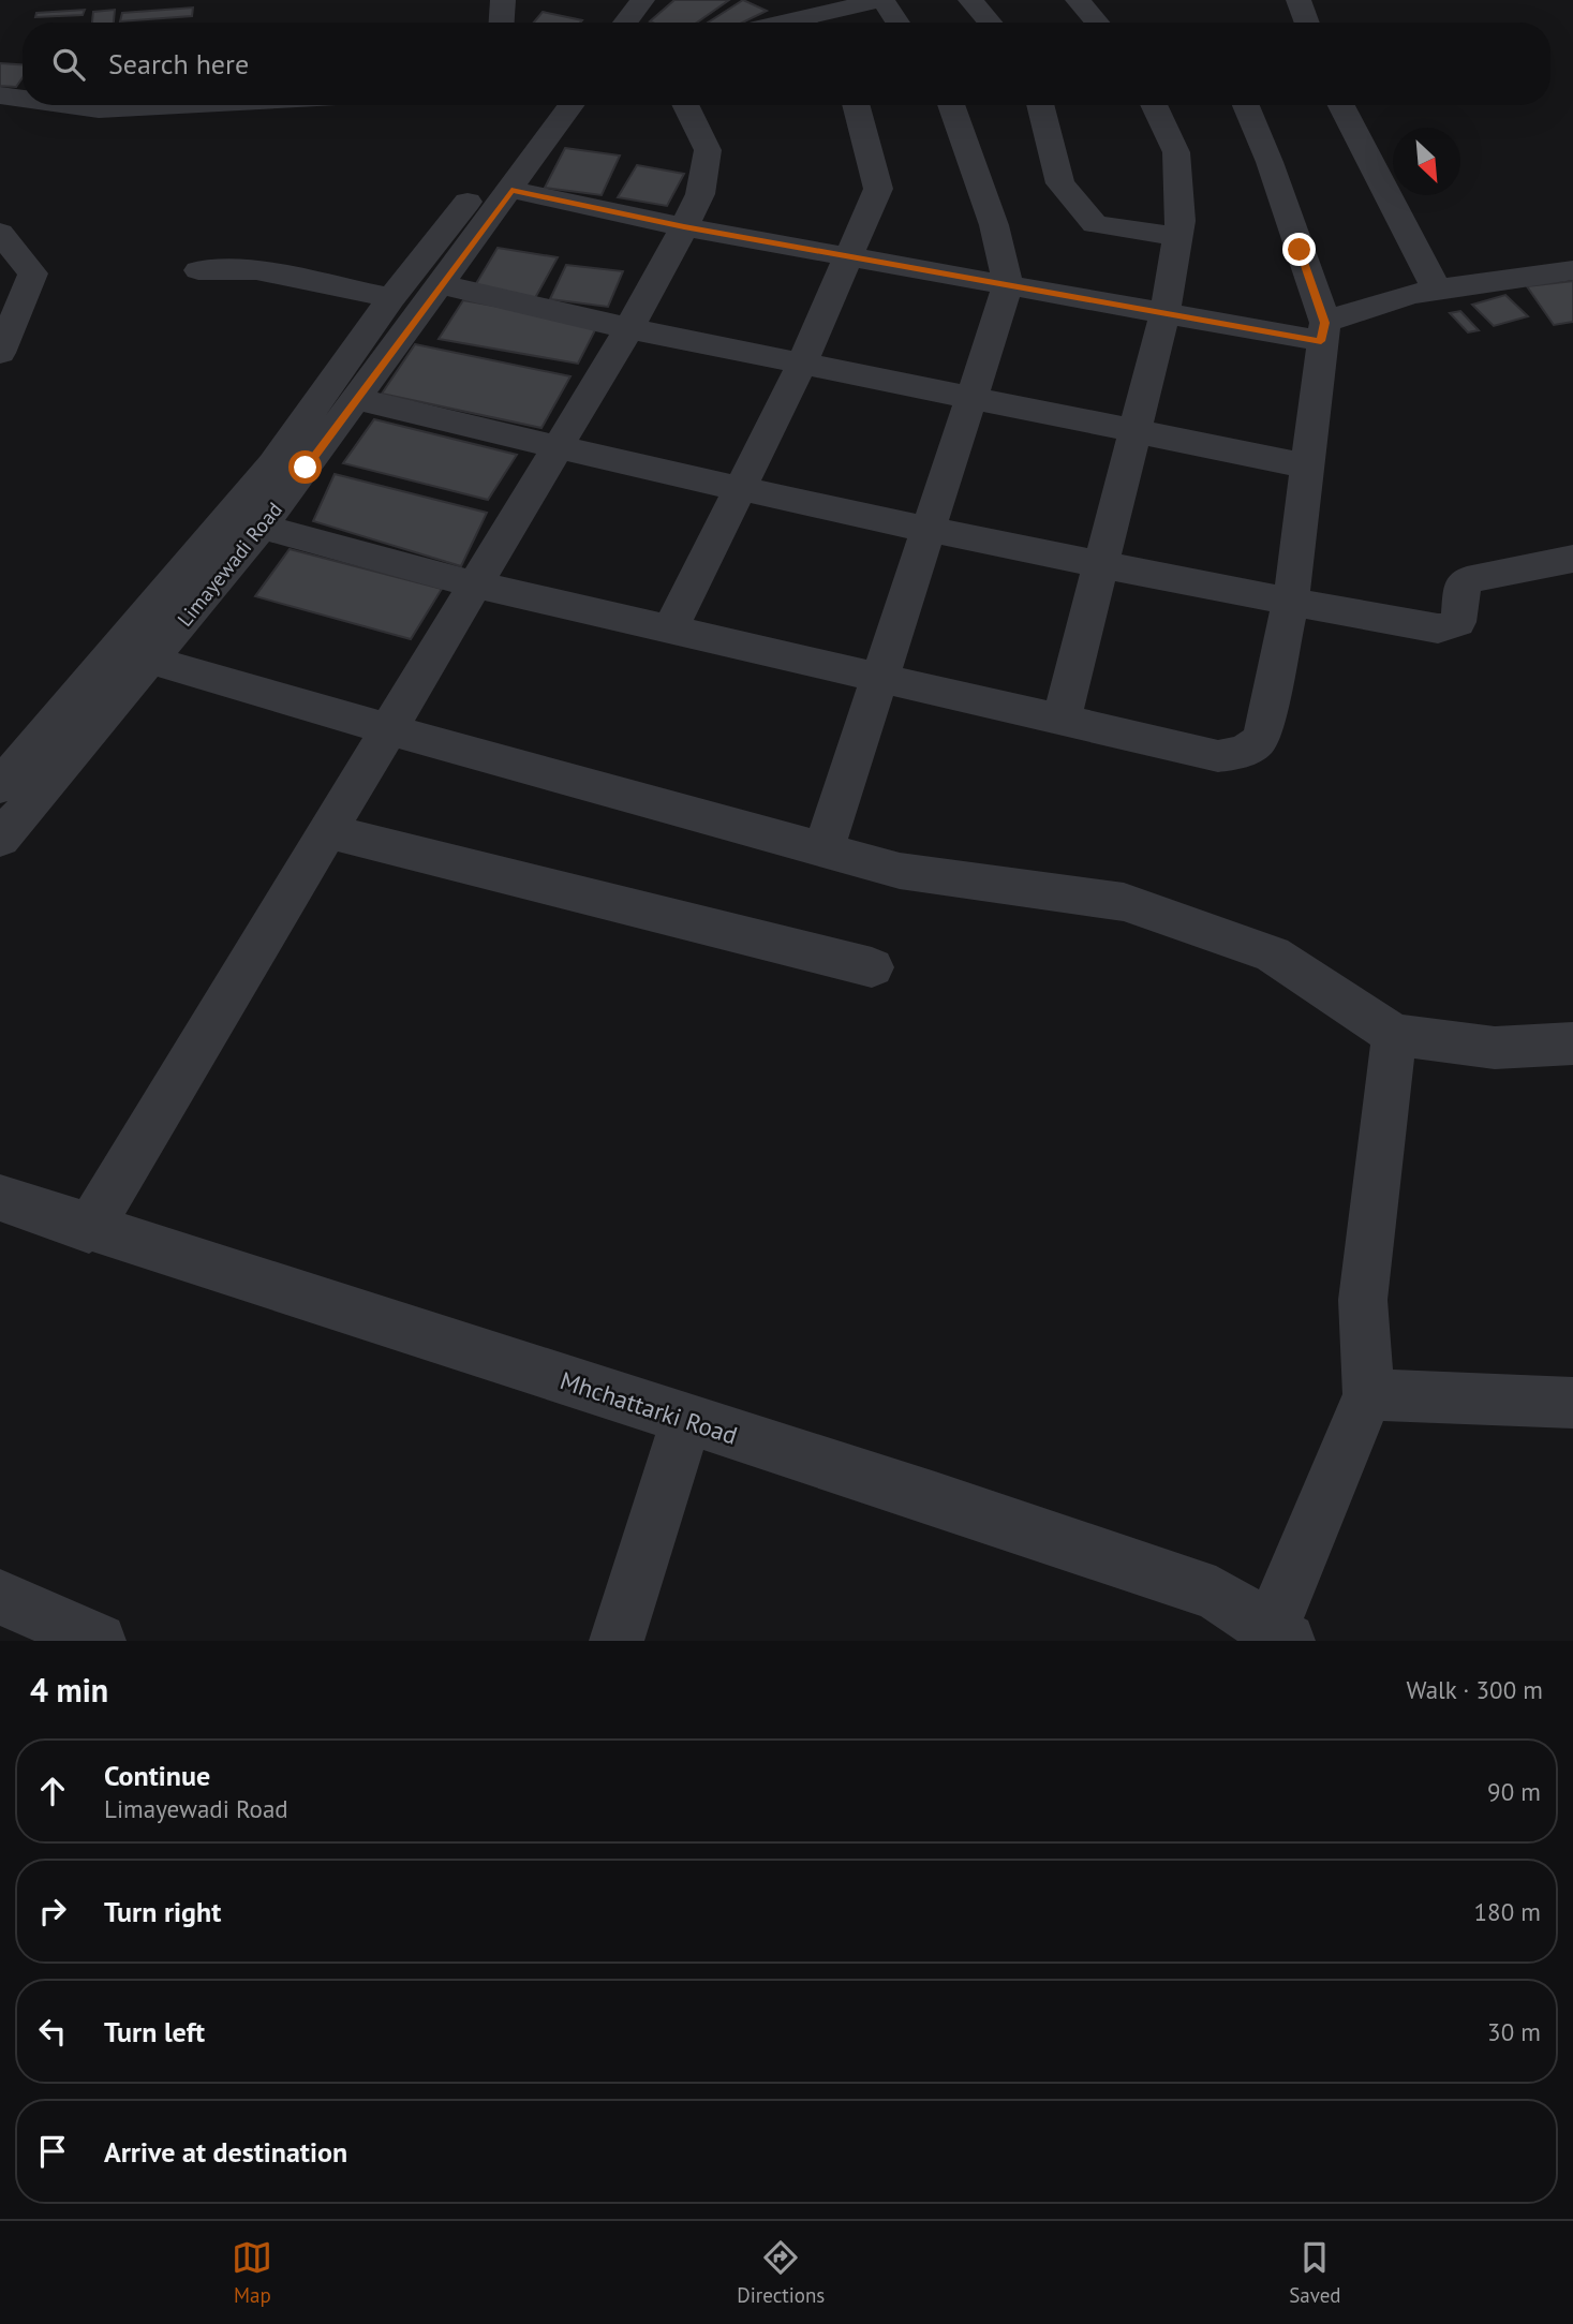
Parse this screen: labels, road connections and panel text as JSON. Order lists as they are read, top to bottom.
{
  "streets": {
    "street": ["Limayewadi Road", "Mhchattarki Road"]
  },
  "north": "bottom right",
  "page": {
    "search": "Search here",
    "heading": ["4 min", "Walk · 300 m"],
    "list": [
      ["Continue", "Limayewadi Road", "90 m"],
      ["Turn right", "180 m"],
      ["Turn left", "30 m"],
      "Arrive at destination"
    ],
    "nav": ["Map", "Directions", "Saved"]
  }
}
